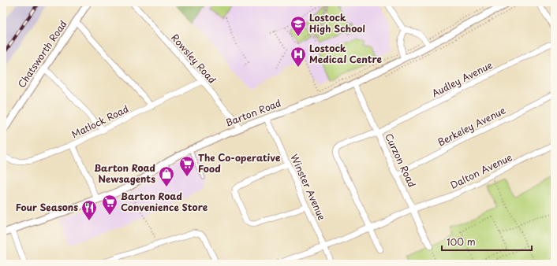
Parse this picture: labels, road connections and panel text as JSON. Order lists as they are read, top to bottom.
{
  "streets": {
    "street": [
      "Chatsworth Road",
      "Rowsley Road",
      "Audley Avenue",
      "Barton Road",
      "Matlock Road",
      "Berkeley Avenue",
      "Curzon Road",
      "Dalton Avenue",
      "Winster Avenue"
    ]
  },
  "crossings": [
    ["Rowsley Road", "Barton Road"],
    ["Rowsley Road", "Matlock Road"],
    ["Audley Avenue", "Curzon Road"],
    ["Audley Avenue", "Dalton Avenue"],
    ["Barton Road", "Curzon Road"],
    ["Barton Road", "Winster Avenue"],
    ["Berkeley Avenue", "Curzon Road"],
    ["Curzon Road", "Dalton Avenue"],
    ["Dalton Avenue", "Winster Avenue"]
  ],
  "places": {
    "school or university": ["Lostock High School"],
    "hospital": ["Lostock Medical Centre"],
    "supermarket": ["The Co-operative Food", "Barton Road Convenience Store"],
    "shop": ["Barton Road Newsagents"],
    "restaurant": ["Four Seasons"]
  },
  "scale_bar": "100 m"
}
